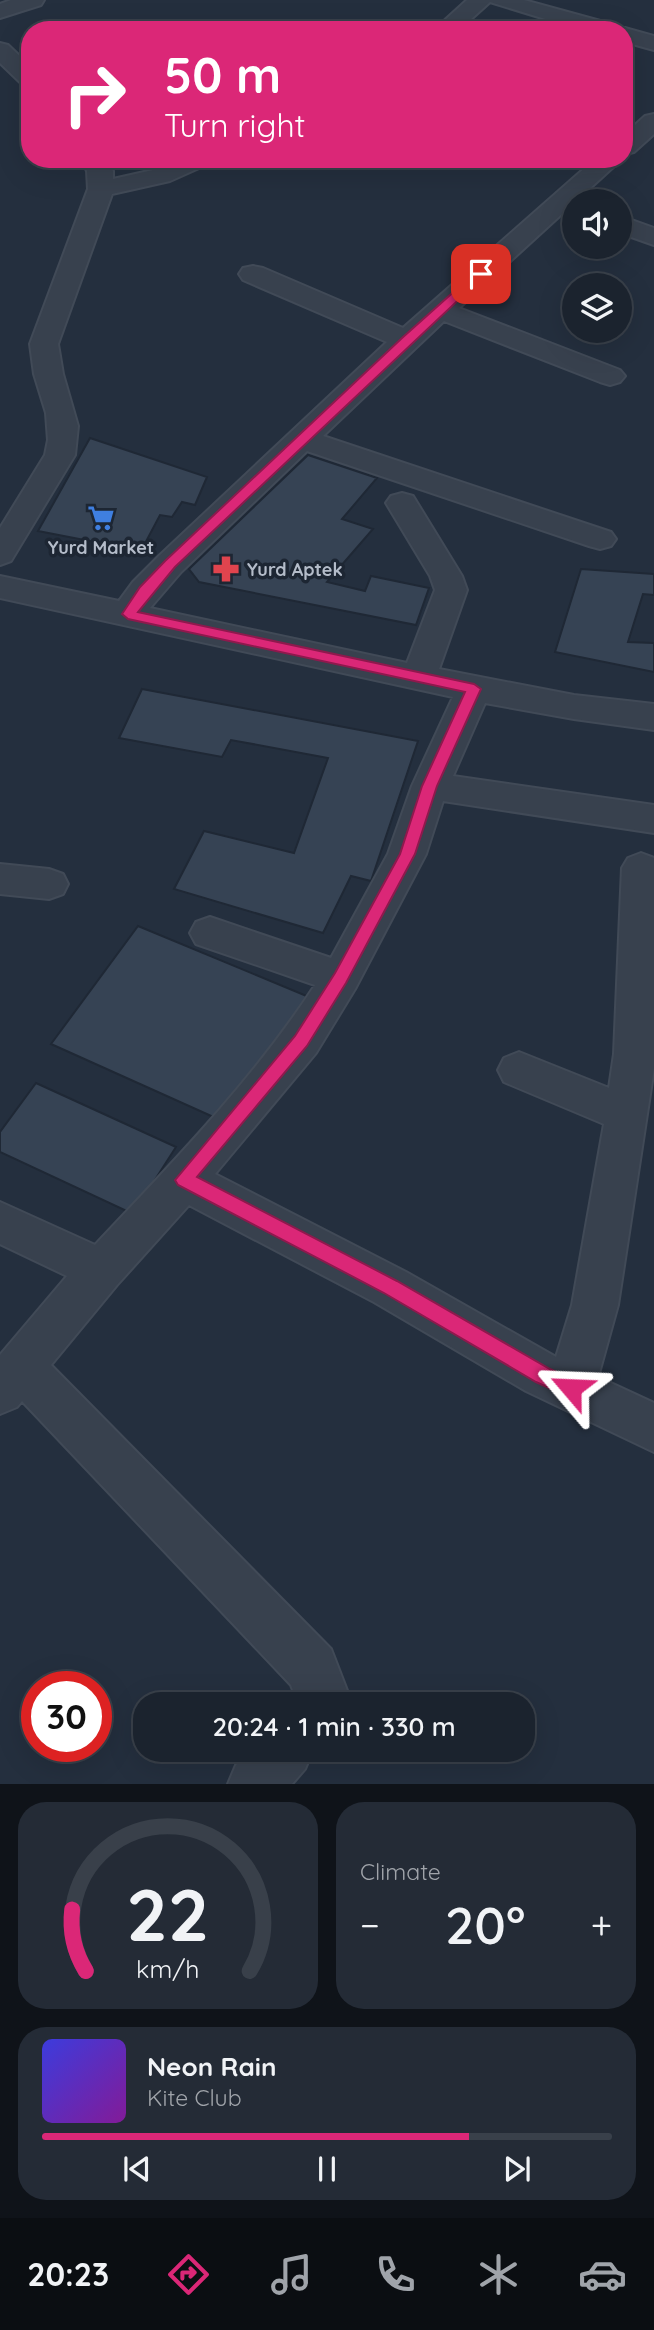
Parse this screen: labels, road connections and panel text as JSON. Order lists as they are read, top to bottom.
{
  "places": {
    "supermarket": ["Yurd Market"],
    "pharmacy": ["Yurd Aptek"]
  },
  "page": {
    "turn": ["50 m", "Turn right"],
    "limit": "30",
    "trip": "20:24 · 1 min · 330 m",
    "tile": "Climate",
    "heat": ["−", "20°", "+"],
    "song": ["Neon Rain", "Kite Club"],
    "tabs": "20:23",
    "gauge": ["22", "km/h"]
  }
}
